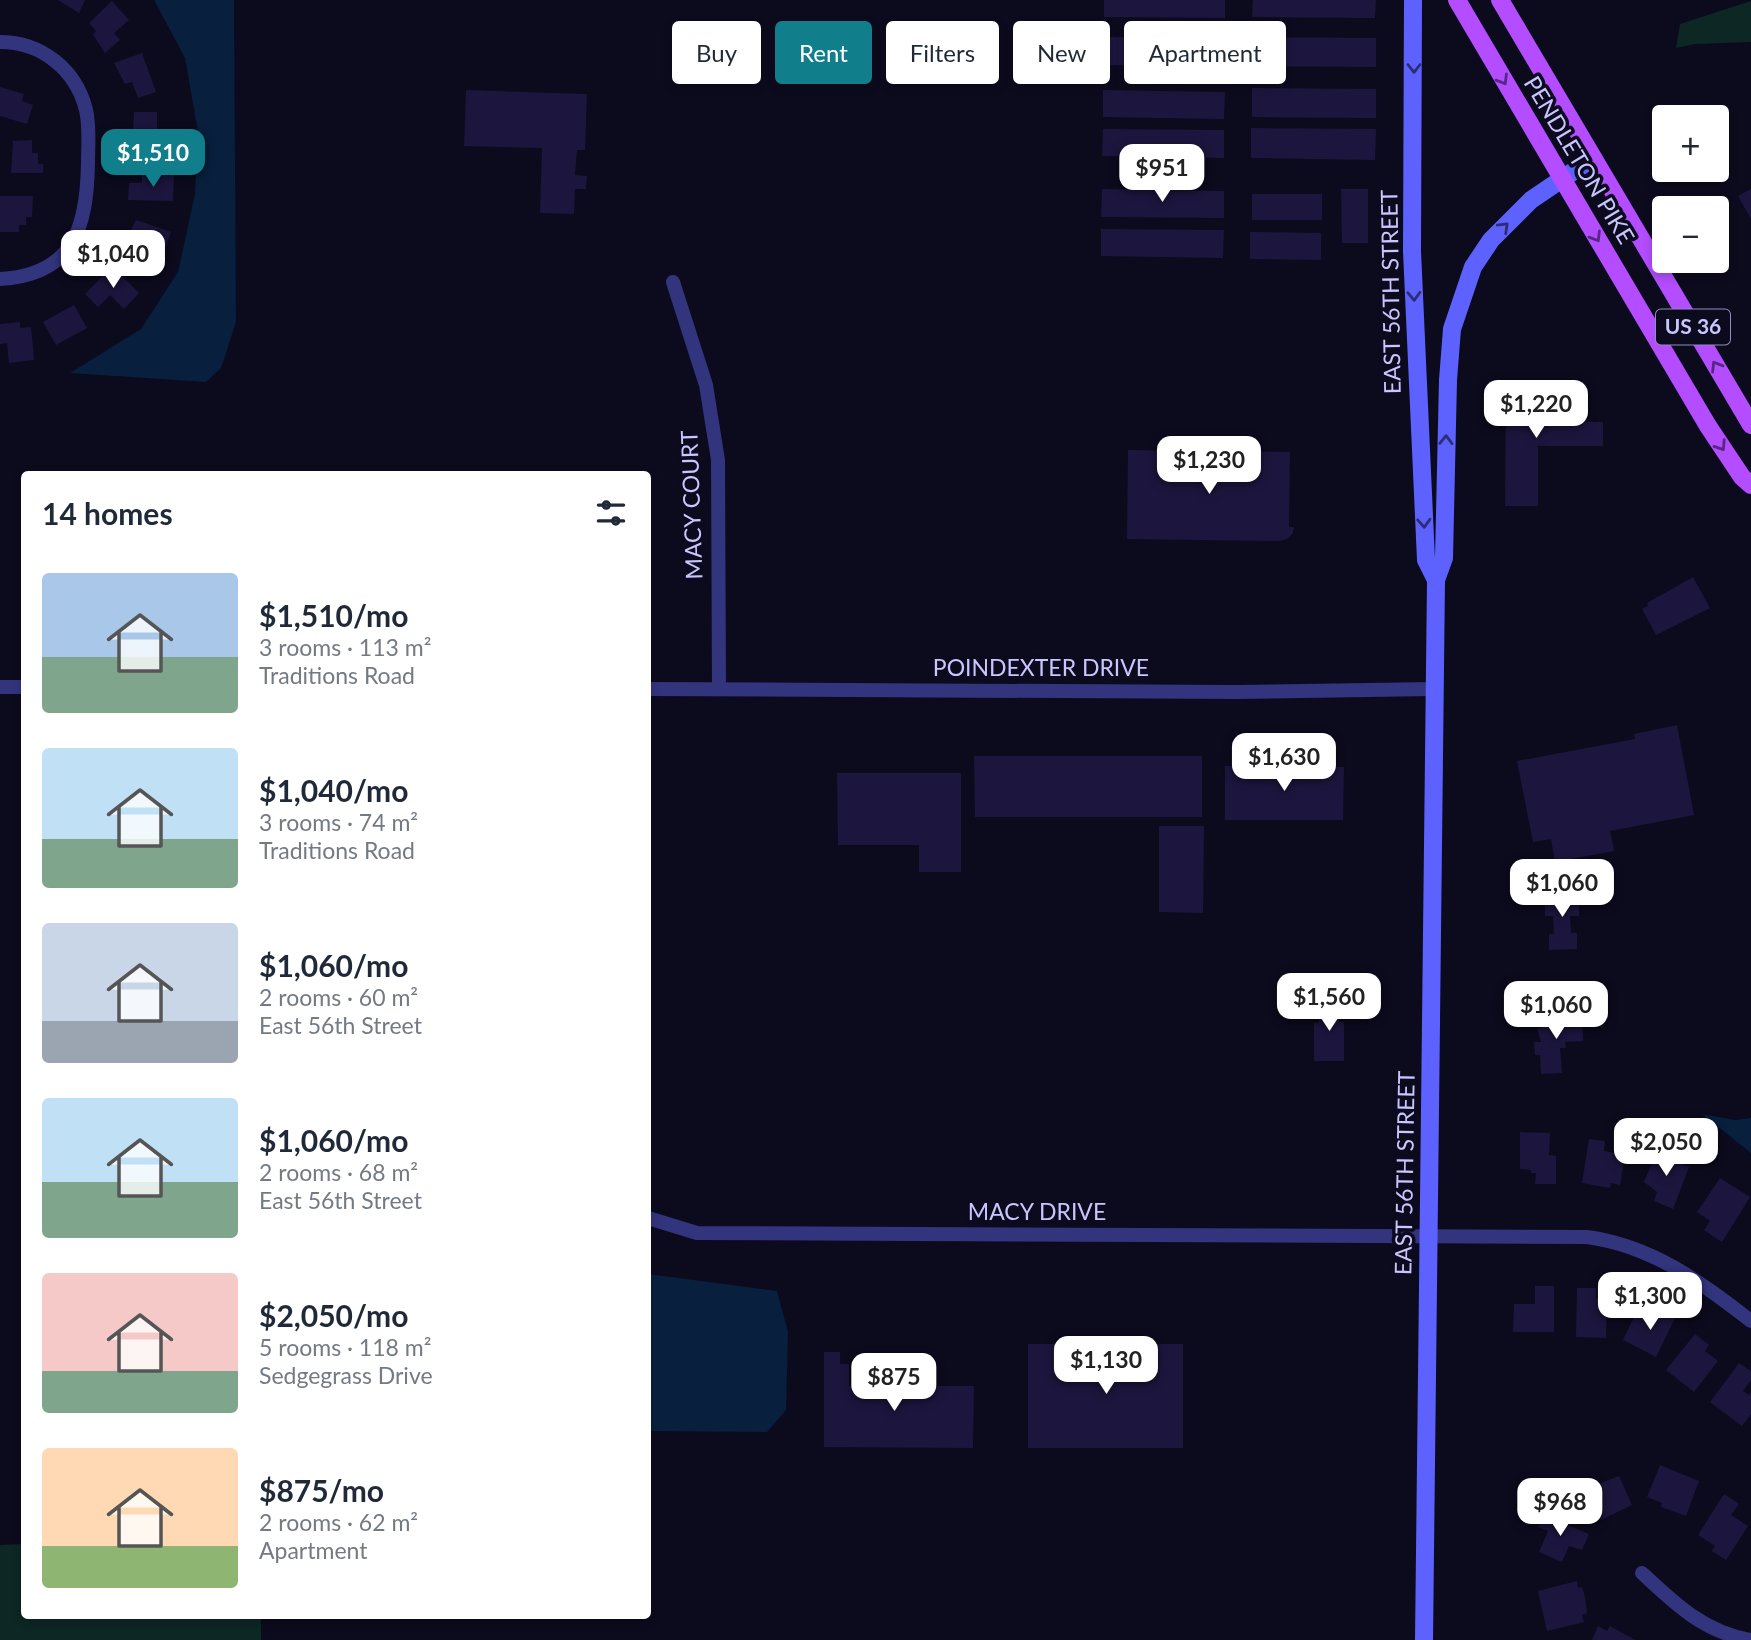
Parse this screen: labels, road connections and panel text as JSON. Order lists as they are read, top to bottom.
{
  "streets": {
    "main road": ["PENDLETON PIKE", "EAST 56TH STREET", "US 36"],
    "street": ["MACY COURT", "POINDEXTER DRIVE", "MACY DRIVE"]
  },
  "crossings": [
    ["PENDLETON PIKE", "EAST 56TH STREET"],
    ["EAST 56TH STREET", "POINDEXTER DRIVE"],
    ["EAST 56TH STREET", "MACY DRIVE"],
    ["MACY COURT", "POINDEXTER DRIVE"]
  ],
  "page": {
    "chip": [
      "Buy",
      "Rent",
      "Filters",
      "New",
      "Apartment"
    ],
    "map_buttons": ["+", "−"],
    "price": [
      "$1,510",
      "$951",
      "$1,040",
      "$1,220",
      "$1,230",
      "$1,630",
      "$1,060",
      "$1,560",
      "$1,060",
      "$2,050",
      "$1,300",
      "$1,130",
      "$875",
      "$968"
    ],
    "heading": "14 homes",
    "list": [
      {
        "name": "$1,510/mo",
        "note": "3 rooms · 113 m² · Traditions Road"
      },
      {
        "name": "$1,040/mo",
        "note": "3 rooms · 74 m² · Traditions Road"
      },
      {
        "name": "$1,060/mo",
        "note": "2 rooms · 60 m² · East 56th Street"
      },
      {
        "name": "$1,060/mo",
        "note": "2 rooms · 68 m² · East 56th Street"
      },
      {
        "name": "$2,050/mo",
        "note": "5 rooms · 118 m² · Sedgegrass Drive"
      },
      {
        "name": "$875/mo",
        "note": "2 rooms · 62 m² · Apartment"
      }
    ]
  }
}
